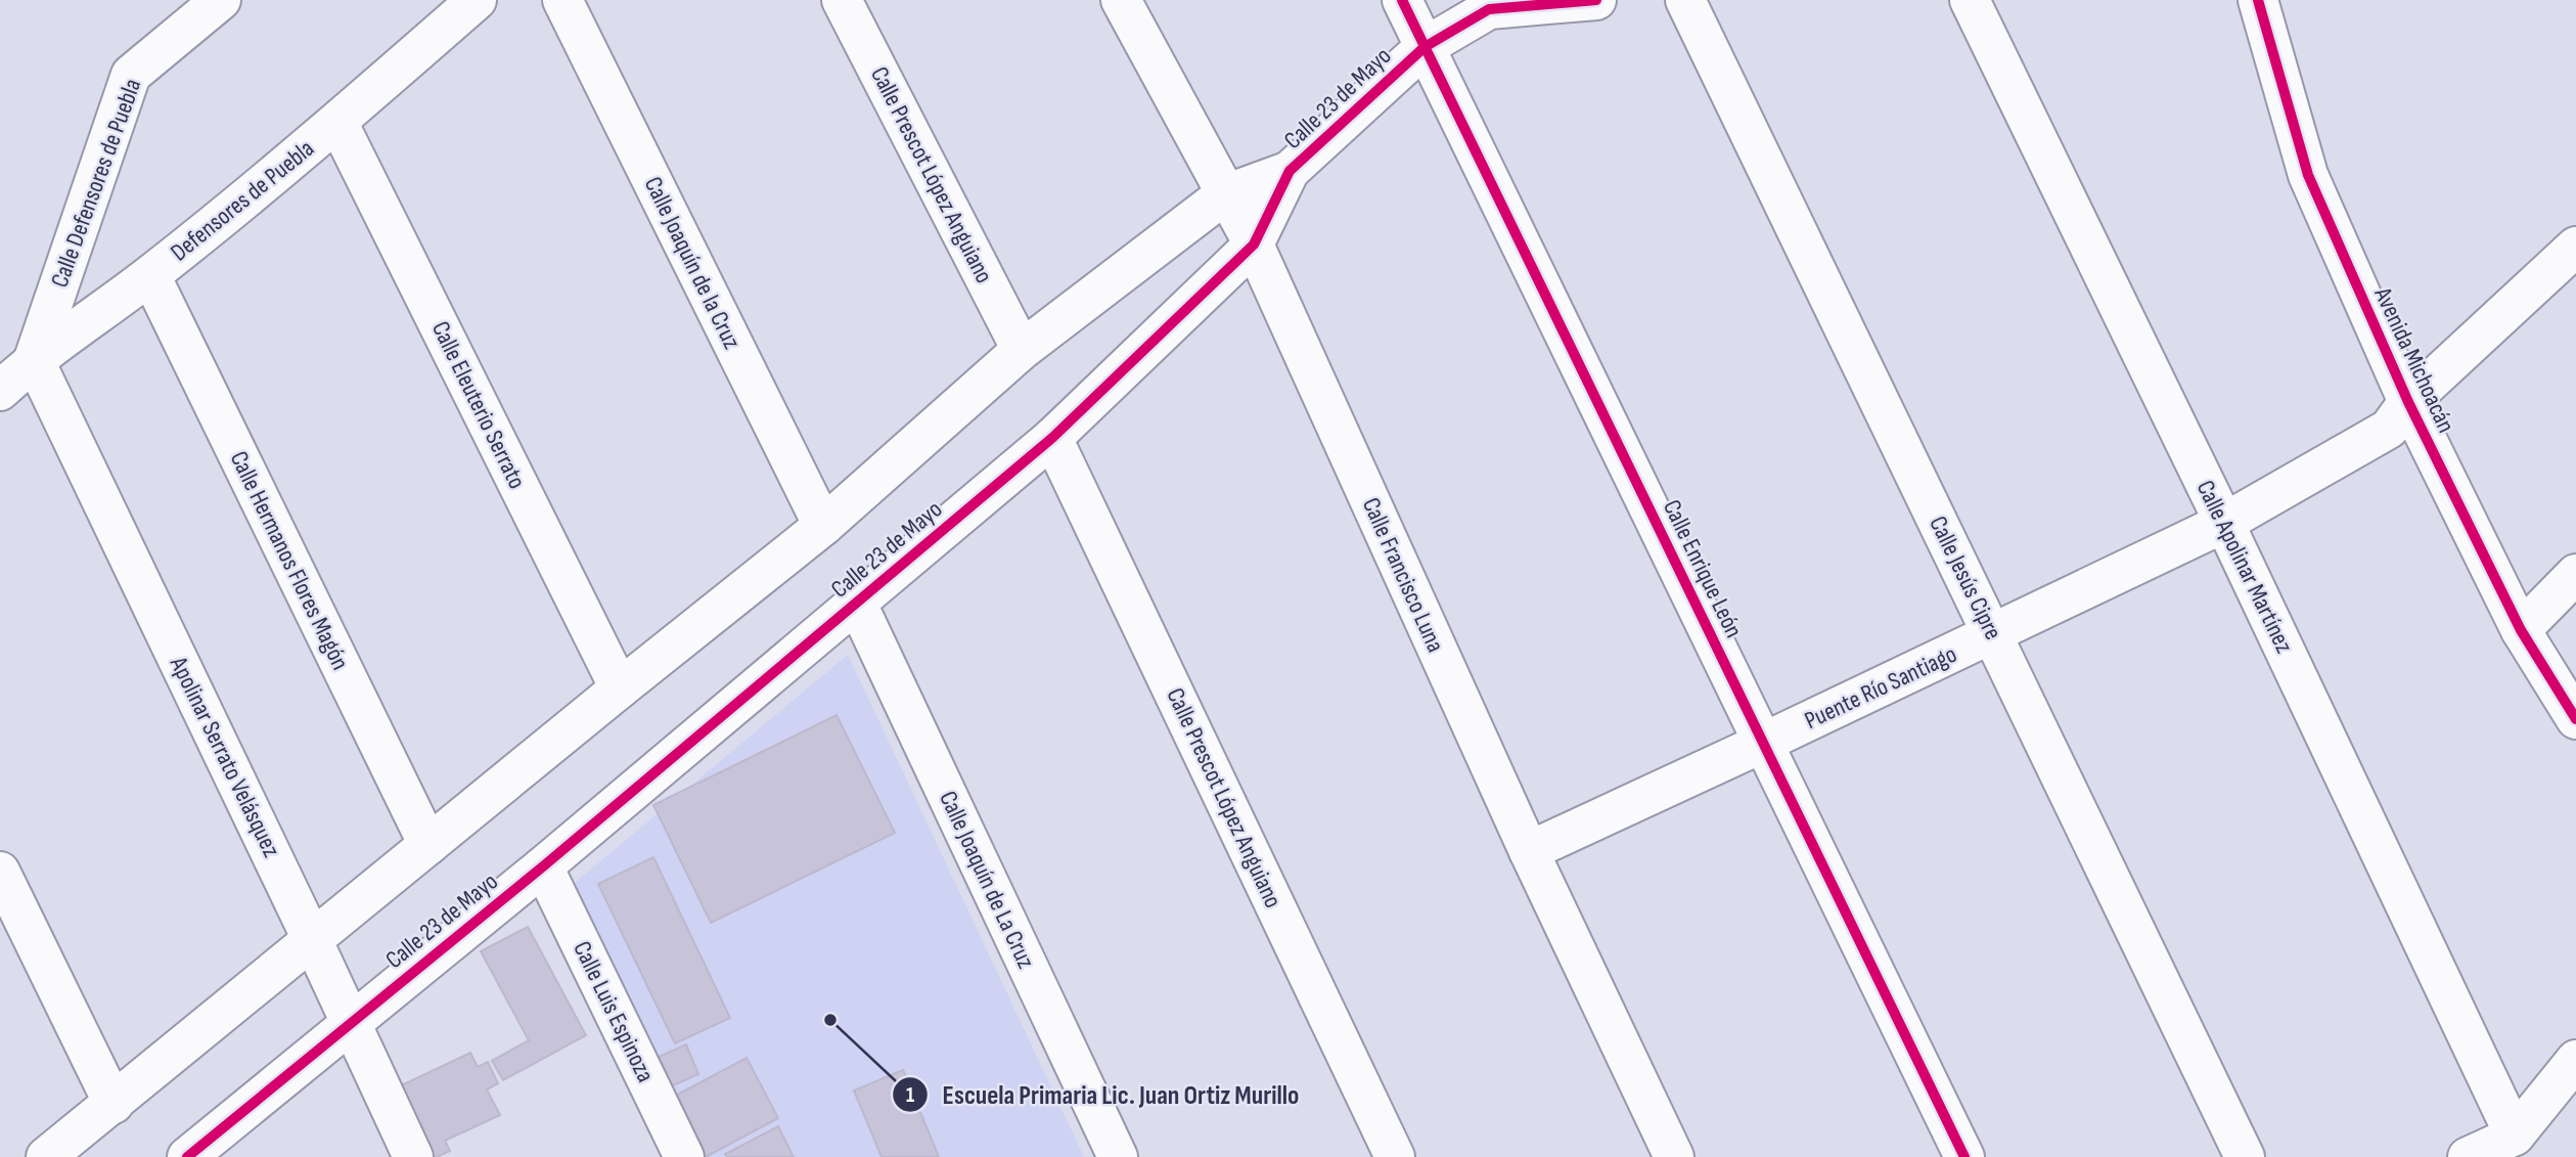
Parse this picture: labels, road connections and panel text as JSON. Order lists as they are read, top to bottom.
{
  "streets": {
    "street": [
      "Calle 23 de Mayo",
      "Calle Prescot López Anguiano",
      "Calle Defensores de Puebla",
      "Defensores de Puebla",
      "Calle Joaquín de la Cruz",
      "Avenida Michoacán",
      "Calle Eleuterio Serrato",
      "Calle Hermanos Flores Magón",
      "Calle Apolinar Martínez",
      "Calle Enrique León",
      "Calle Francisco Luna",
      "Calle Jesús Cipre",
      "Puente Río Santiago",
      "Apolinar Serrato Velásquez",
      "Calle Joaquín de La Cruz",
      "Calle Luis Espinoza"
    ]
  },
  "crossings": [
    ["Calle 23 de Mayo", "Calle Prescot López Anguiano"],
    ["Calle 23 de Mayo", "Calle Joaquín de la Cruz"],
    ["Calle 23 de Mayo", "Calle Eleuterio Serrato"],
    ["Calle 23 de Mayo", "Calle Hermanos Flores Magón"],
    ["Calle 23 de Mayo", "Calle Enrique León"],
    ["Calle 23 de Mayo", "Calle Francisco Luna"],
    ["Calle 23 de Mayo", "Apolinar Serrato Velásquez"],
    ["Calle 23 de Mayo", "Calle Joaquín de La Cruz"],
    ["Calle 23 de Mayo", "Calle Luis Espinoza"],
    ["Calle Defensores de Puebla", "Defensores de Puebla"],
    ["Calle Defensores de Puebla", "Apolinar Serrato Velásquez"],
    ["Defensores de Puebla", "Calle Eleuterio Serrato"],
    ["Defensores de Puebla", "Calle Hermanos Flores Magón"],
    ["Defensores de Puebla", "Apolinar Serrato Velásquez"],
    ["Avenida Michoacán", "Puente Río Santiago"],
    ["Calle Apolinar Martínez", "Puente Río Santiago"],
    ["Calle Enrique León", "Puente Río Santiago"],
    ["Calle Francisco Luna", "Puente Río Santiago"],
    ["Calle Jesús Cipre", "Puente Río Santiago"]
  ],
  "places": ["Escuela Primaria Lic. Juan Ortiz Murillo"]
}
